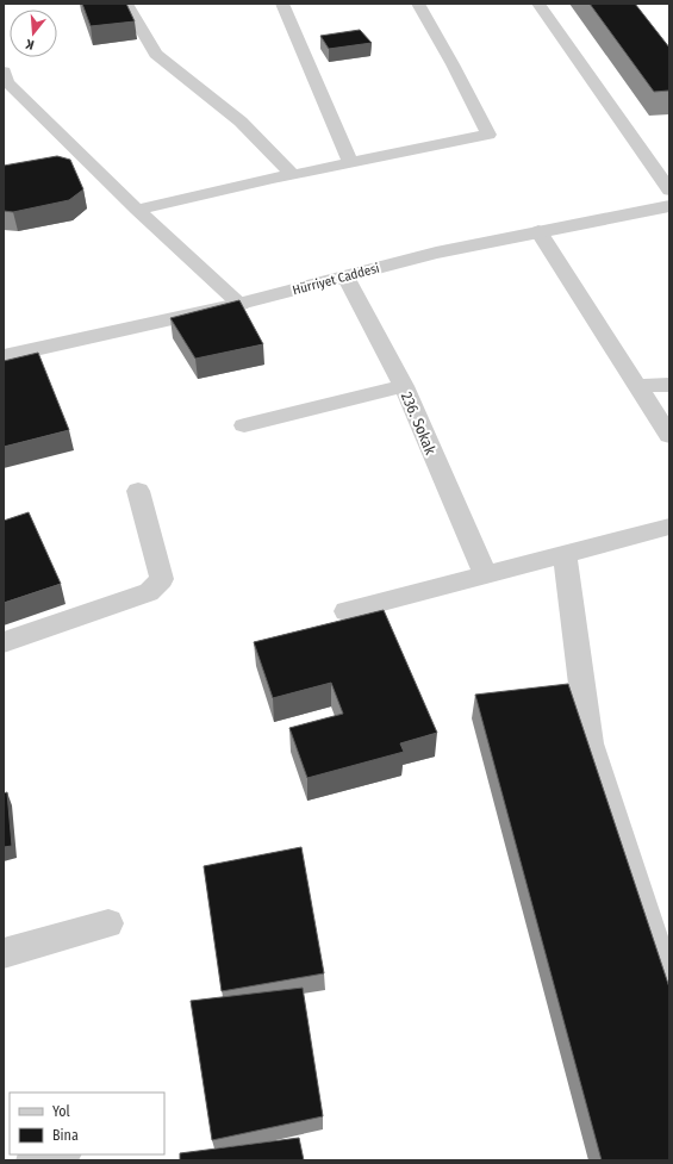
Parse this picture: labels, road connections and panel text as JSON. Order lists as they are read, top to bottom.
{
  "streets": {
    "street": ["Hürriyet Caddesi", "236. Sokak"]
  },
  "crossings": [
    ["Hürriyet Caddesi", "236. Sokak"]
  ],
  "legend": ["Yol", "Bina"],
  "north": "bottom"
}
